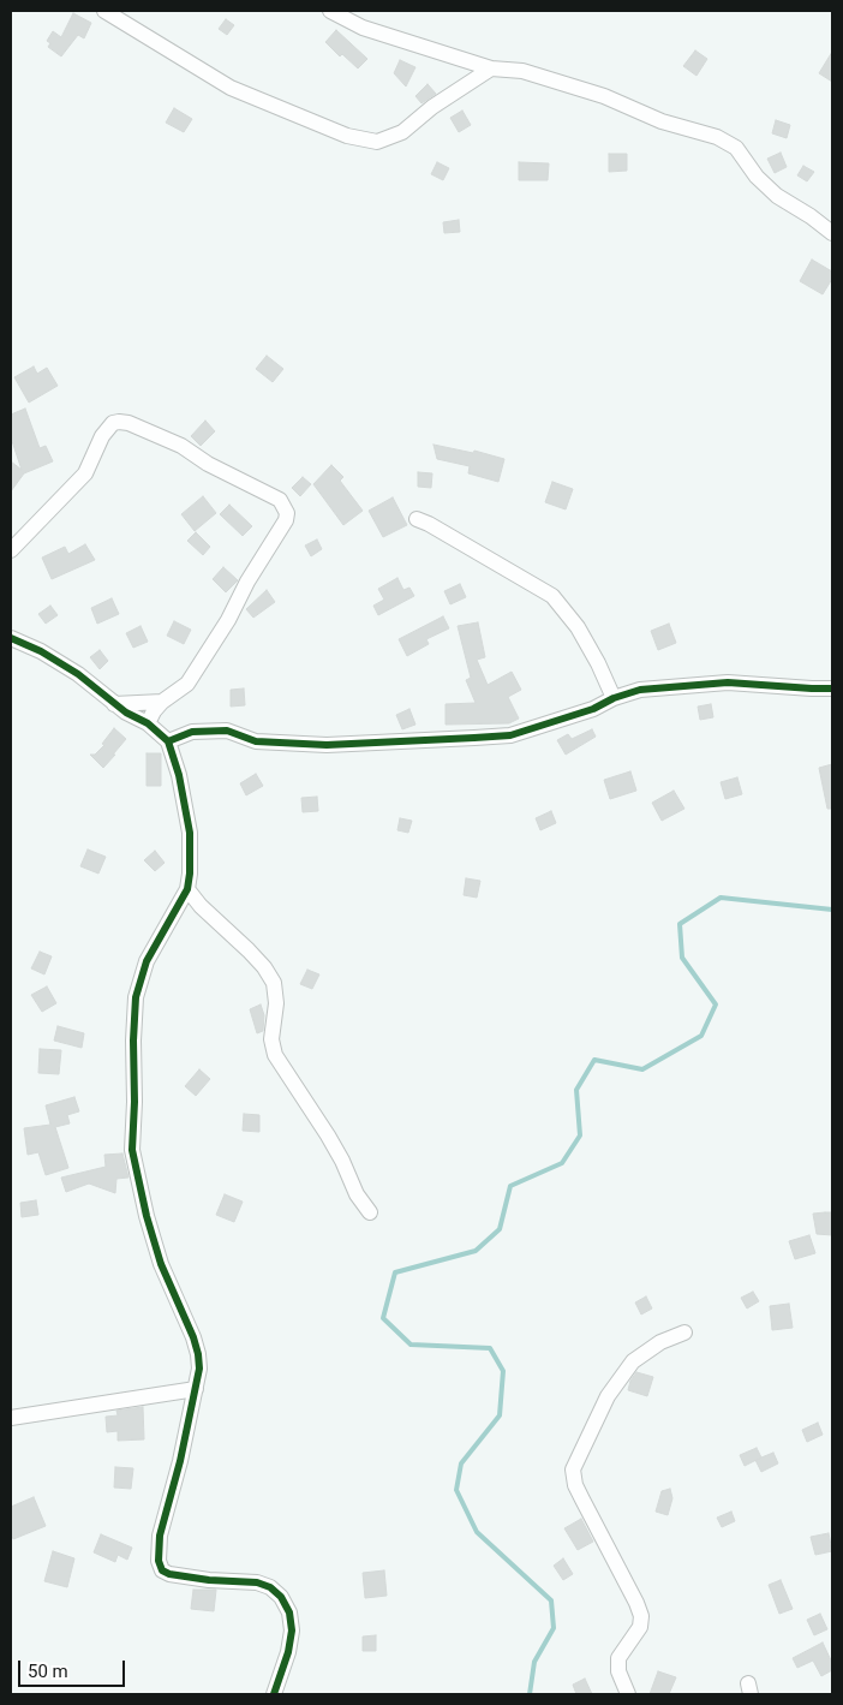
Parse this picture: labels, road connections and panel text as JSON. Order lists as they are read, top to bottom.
{
  "scale_bar": "50 m"
}
